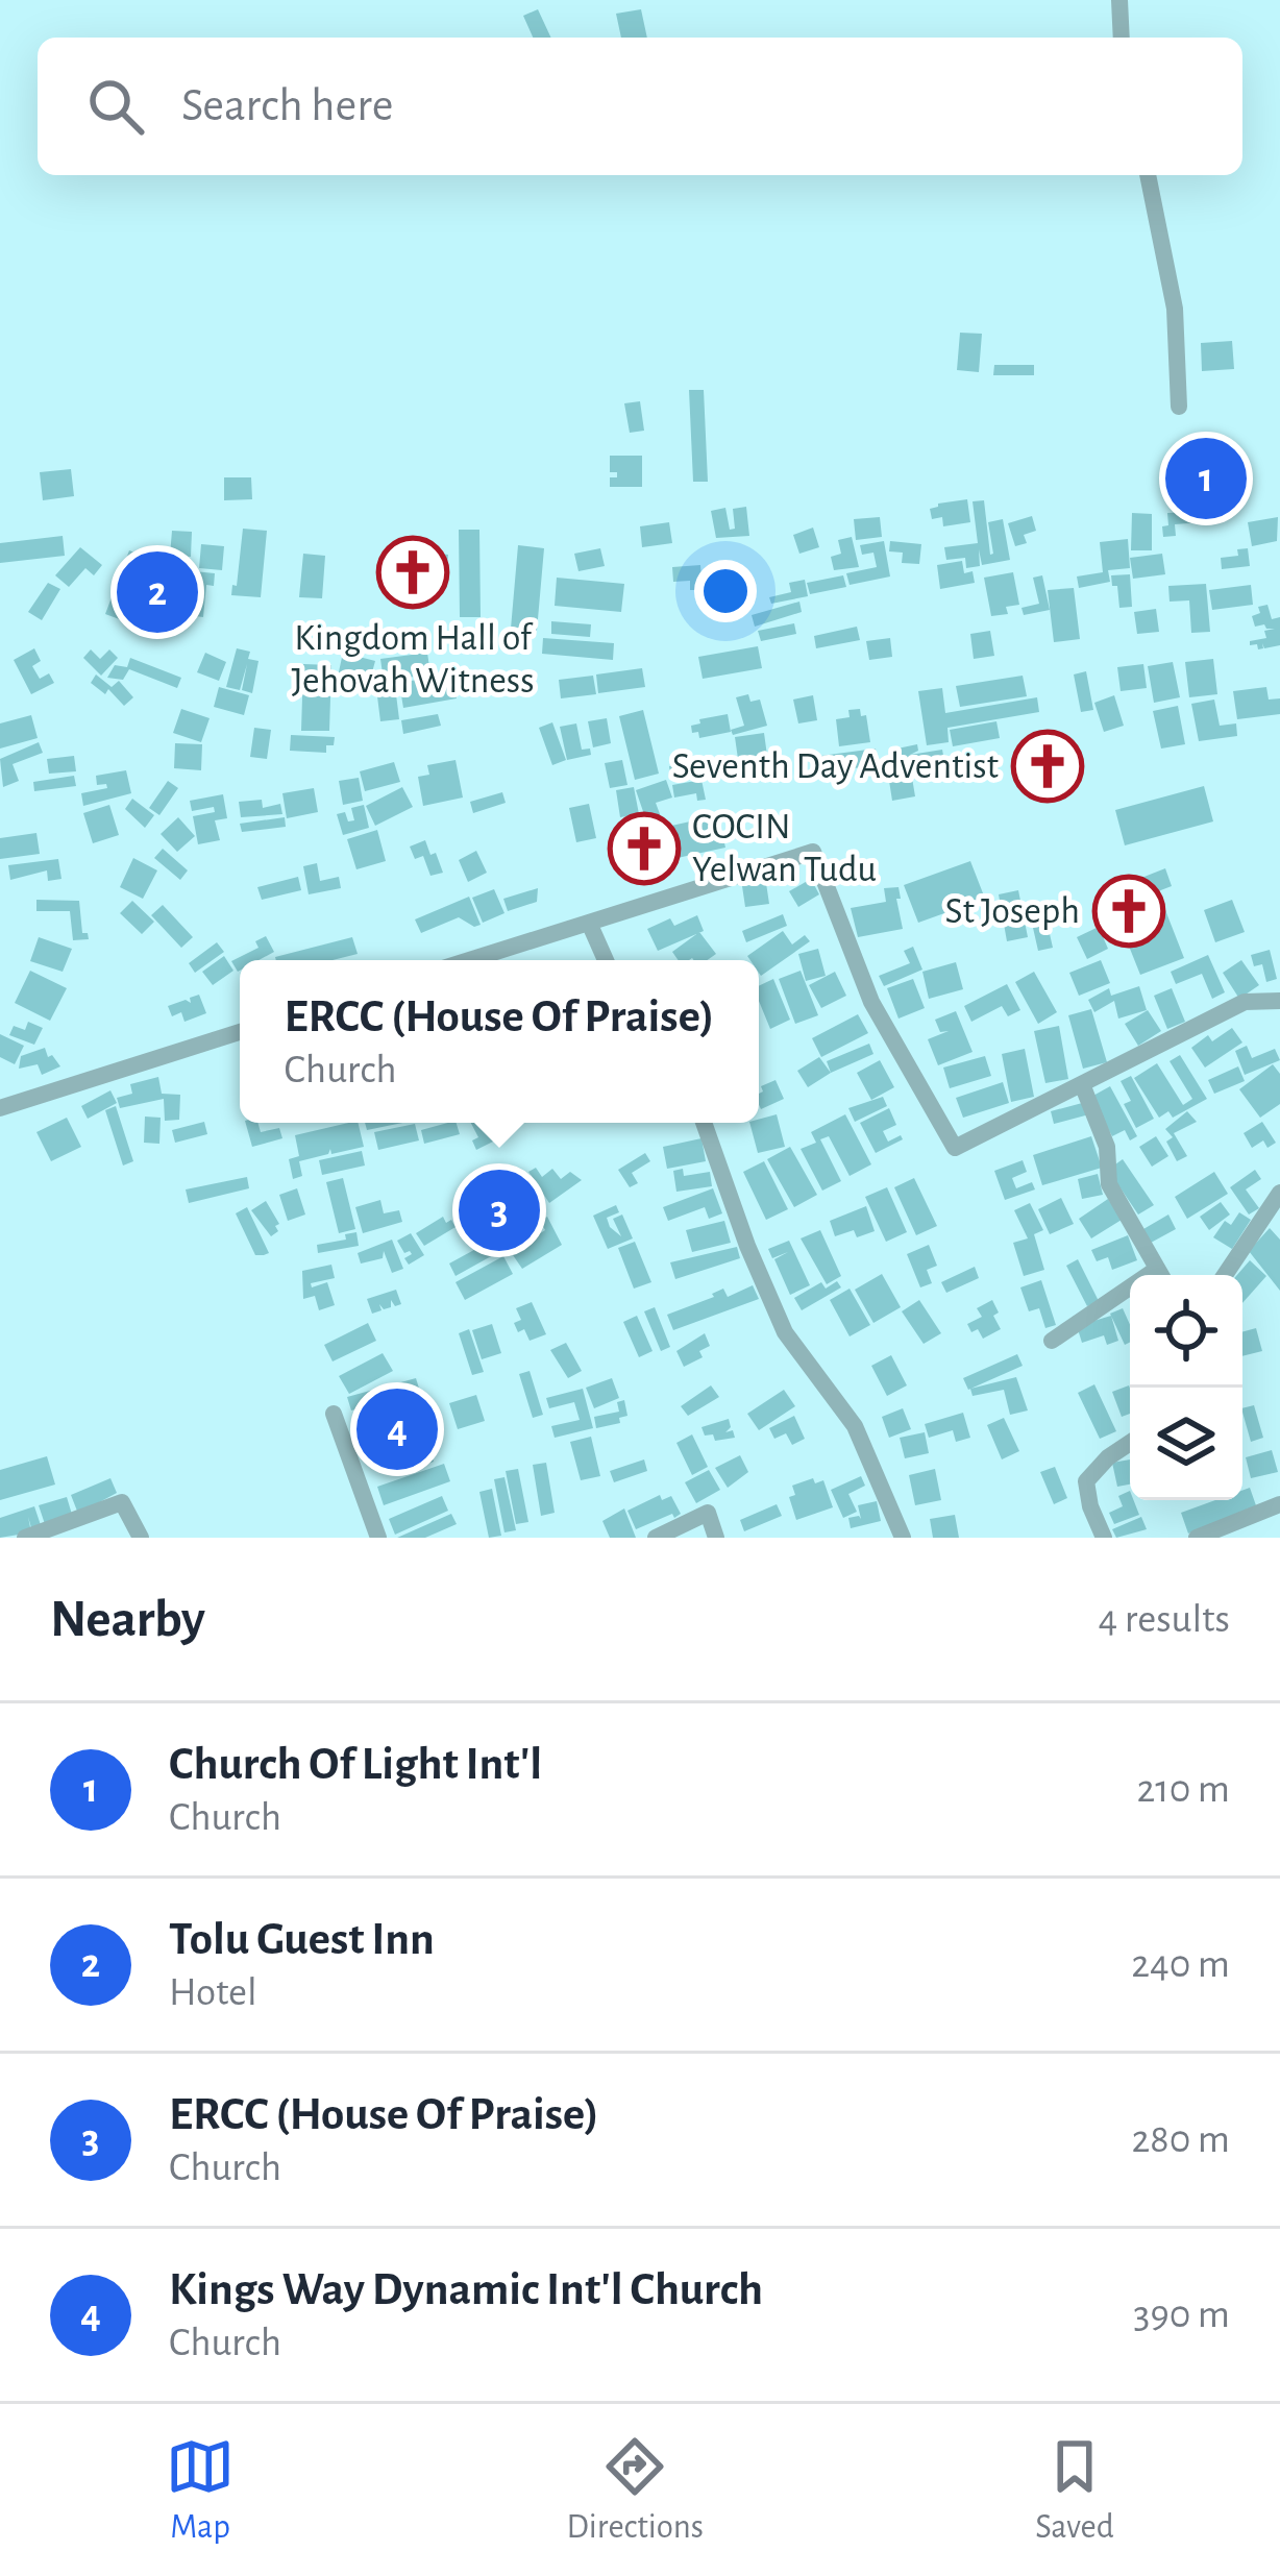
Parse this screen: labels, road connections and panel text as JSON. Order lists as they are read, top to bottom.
{
  "places": {
    "church": [
      "Kingdom Hall of Jehovah Witness",
      "Seventh Day Adventist",
      "COCIN Yelwan Tudu",
      "St Joseph"
    ]
  },
  "page": {
    "search": "Search here",
    "pins": [
      "1",
      "2",
      "3",
      "4"
    ],
    "popup": ["ERCC (House Of Praise)", "Church"],
    "heading": ["Nearby", "4 results"],
    "list": [
      {
        "mark": "1",
        "name": "Church Of Light Int'l",
        "note": "Church",
        "value": "210 m"
      },
      {
        "mark": "2",
        "name": "Tolu Guest Inn",
        "note": "Hotel",
        "value": "240 m"
      },
      {
        "mark": "3",
        "name": "ERCC (House Of Praise)",
        "note": "Church",
        "value": "280 m"
      },
      {
        "mark": "4",
        "name": "Kings Way Dynamic Int'l Church",
        "note": "Church",
        "value": "390 m"
      }
    ],
    "nav": ["Map", "Directions", "Saved"]
  }
}
